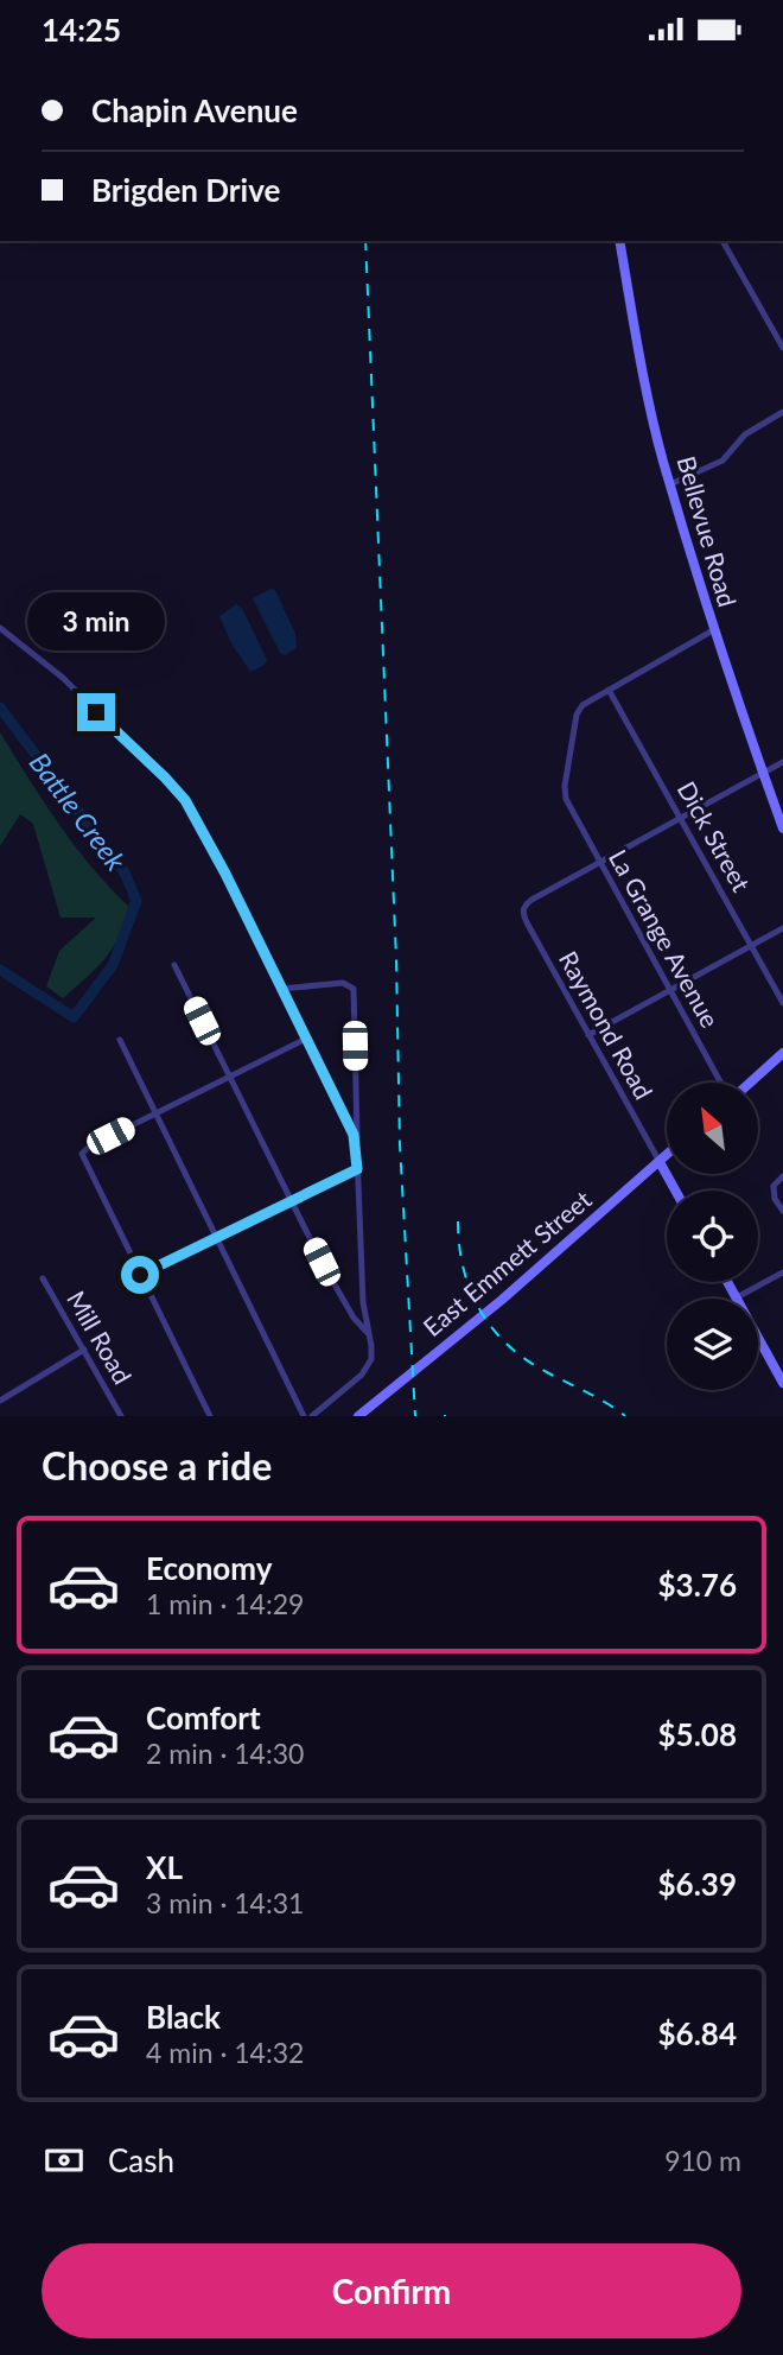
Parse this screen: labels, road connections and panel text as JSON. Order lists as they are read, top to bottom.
{
  "streets": {
    "street": [
      "Bellevue Road",
      "Dick Street",
      "La Grange Avenue",
      "Raymond Road",
      "East Emmett Street",
      "Mill Road"
    ]
  },
  "crossings": [
    ["Dick Street", "La Grange Avenue"],
    ["La Grange Avenue", "Raymond Road"],
    ["Raymond Road", "East Emmett Street"]
  ],
  "water": ["Battle Creek"],
  "north": "top left",
  "page": {
    "status": "14:25",
    "banner": ["Chapin Avenue", "Brigden Drive"],
    "bubble": "3 min",
    "heading": "Choose a ride",
    "list": [
      {
        "name": "Economy",
        "note": "1 min · 14:29",
        "value": "$3.76"
      },
      {
        "name": "Comfort",
        "note": "2 min · 14:30",
        "value": "$5.08"
      },
      {
        "name": "XL",
        "note": "3 min · 14:31",
        "value": "$6.39"
      },
      {
        "name": "Black",
        "note": "4 min · 14:32",
        "value": "$6.84"
      }
    ],
    "pay": ["Cash", "910 m"],
    "buttons": "Confirm"
  }
}
